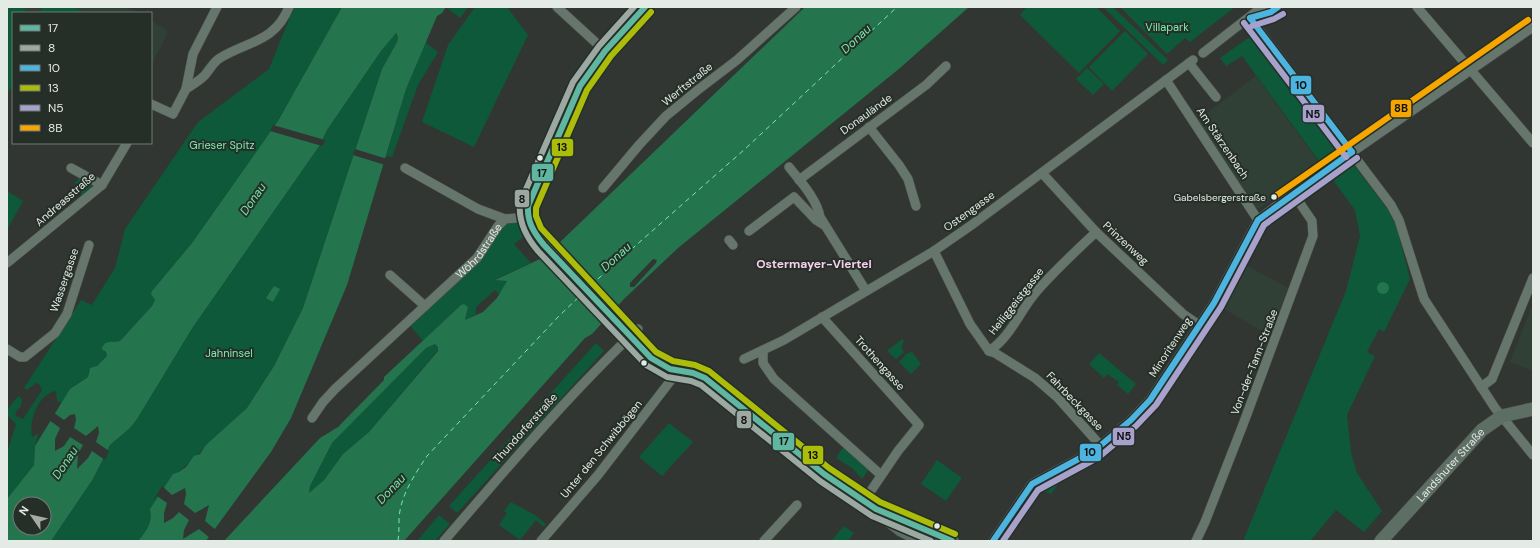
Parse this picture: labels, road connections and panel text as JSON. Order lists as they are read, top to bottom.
{
  "streets": {
    "street": [
      "Werftstraße",
      "Donaulände",
      "Am Stärzenbach",
      "Andreasstraße",
      "Ostengasse",
      "Prinzenweg",
      "Wöhrdstraße",
      "Wassergasse",
      "Heiliggeistgasse",
      "Minoritenweg",
      "Von-der-Tann-Straße",
      "Trothengasse",
      "Fahrbeckgasse",
      "Thundorferstraße",
      "Unter den Schwibbögen",
      "Landshuter Straße"
    ]
  },
  "crossings": [
    ["Am Stärzenbach", "Ostengasse"],
    ["Am Stärzenbach", "Minoritenweg"],
    ["Ostengasse", "Prinzenweg"],
    ["Ostengasse", "Trothengasse"],
    ["Prinzenweg", "Heiliggeistgasse"],
    ["Prinzenweg", "Minoritenweg"],
    ["Heiliggeistgasse", "Fahrbeckgasse"],
    ["Minoritenweg", "Von-der-Tann-Straße"],
    ["Minoritenweg", "Fahrbeckgasse"]
  ],
  "districts": ["Ostermayer-Viertel"],
  "water": ["Donau"],
  "parks": ["Villapark", "Grieser Spitz", "Jahninsel"],
  "places": ["Gabelsbergerstraße"],
  "lines": [
    "transit line 17",
    "transit line 8",
    "transit line 10",
    "transit line 13",
    "transit line N5",
    "transit line 8B"
  ],
  "legend": [
    "17",
    "8",
    "10",
    "13",
    "N5",
    "8B"
  ],
  "north": "top left"
}
